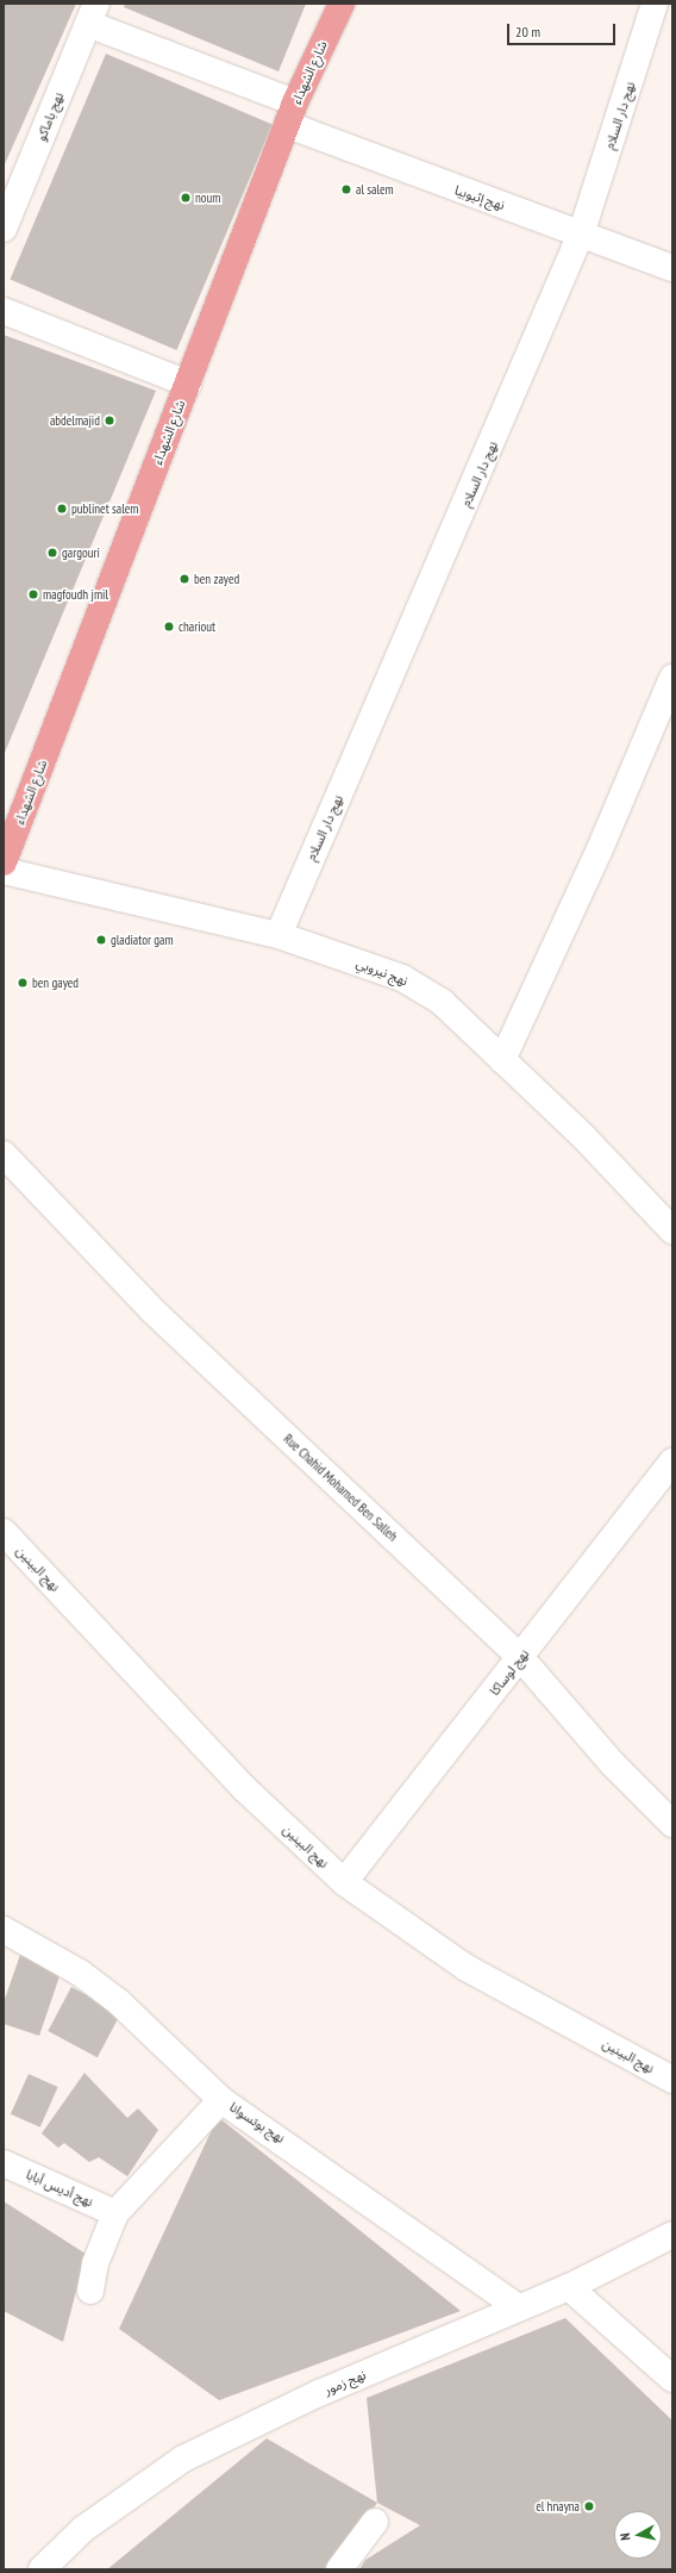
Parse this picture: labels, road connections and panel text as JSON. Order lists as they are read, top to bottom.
{
  "streets": {
    "main road": ["شارع الشهداء"],
    "street": [
      "نهج دار السلام",
      "نهج باماكو",
      "نهج إثيوبيا",
      "نهج نيروبي",
      "Rue Chahid Mohamed Ben Salleh",
      "نهج البينين",
      "نهج لوساكا",
      "نهج بوتسوانا",
      "نهج أديس أبابا",
      "نهج زمور"
    ]
  },
  "crossings": [
    ["شارع الشهداء", "نهج إثيوبيا"],
    ["نهج دار السلام", "نهج إثيوبيا"],
    ["نهج دار السلام", "نهج نيروبي"],
    ["نهج باماكو", "نهج إثيوبيا"],
    ["Rue Chahid Mohamed Ben Salleh", "نهج لوساكا"],
    ["نهج البينين", "نهج لوساكا"],
    ["نهج بوتسوانا", "نهج زمور"]
  ],
  "places": [
    "al salem",
    "noum",
    "abdelmajid",
    "publinet salem",
    "gargouri",
    "ben zayed",
    "magfoudh jmil",
    "chariout",
    "gladiator gam",
    "ben gayed",
    "el hnayna"
  ],
  "scale_bar": "20 m",
  "north": "left"
}
